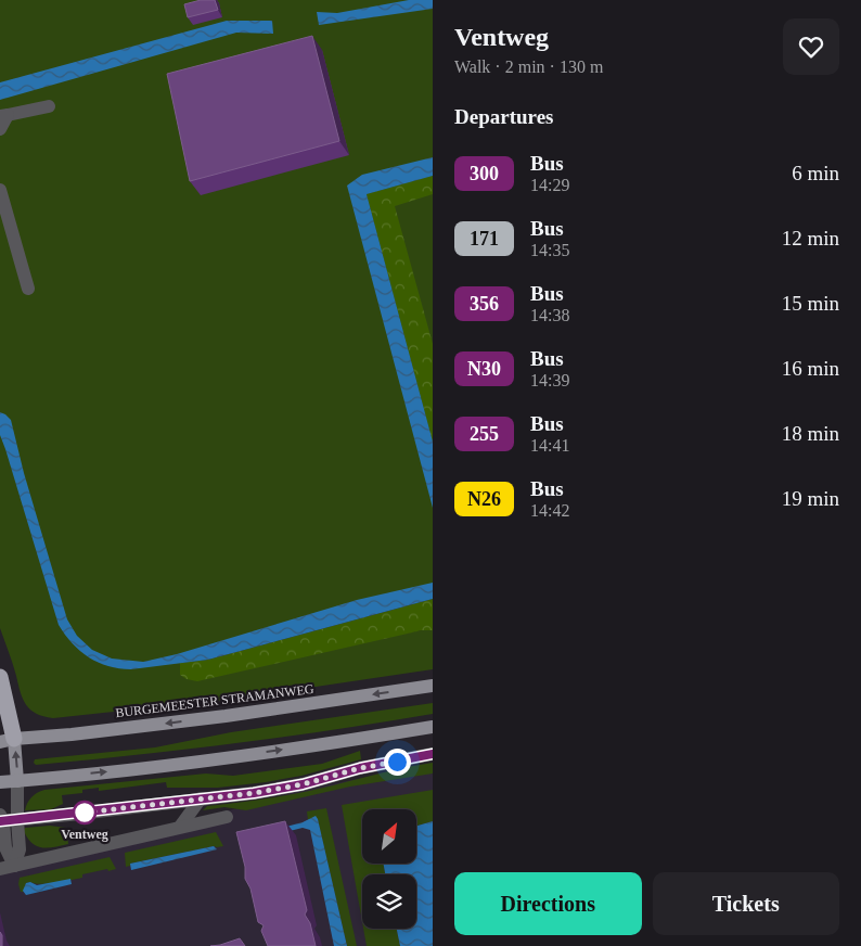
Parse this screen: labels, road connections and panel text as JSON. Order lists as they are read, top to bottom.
{
  "streets": {
    "main road": ["BURGEMEESTER STRAMANWEG"]
  },
  "places": ["Ventweg"],
  "lines": ["bus line 300"],
  "north": "top right",
  "page": {
    "heading": [
      ["Ventweg", "Walk · 2 min · 130 m"],
      "Departures"
    ],
    "list": [
      {
        "mark": "300",
        "name": "Bus",
        "note": "14:29",
        "value": "6 min"
      },
      {
        "mark": "171",
        "name": "Bus",
        "note": "14:35",
        "value": "12 min"
      },
      {
        "mark": "356",
        "name": "Bus",
        "note": "14:38",
        "value": "15 min"
      },
      {
        "mark": "N30",
        "name": "Bus",
        "note": "14:39",
        "value": "16 min"
      },
      {
        "mark": "255",
        "name": "Bus",
        "note": "14:41",
        "value": "18 min"
      },
      {
        "mark": "N26",
        "name": "Bus",
        "note": "14:42",
        "value": "19 min"
      }
    ],
    "buttons": ["Directions", "Tickets"]
  }
}
